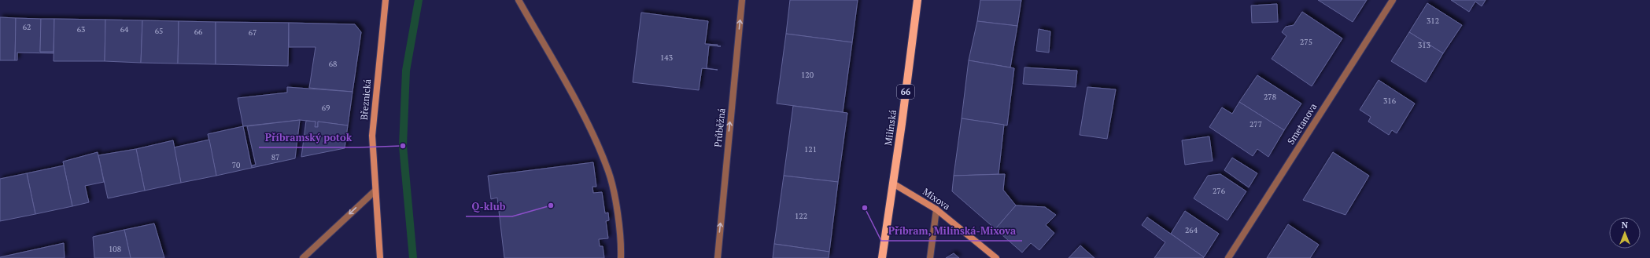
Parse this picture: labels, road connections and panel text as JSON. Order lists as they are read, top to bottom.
{
  "streets": {
    "main road": ["66", "Milínská"],
    "street": [
      "Březnická",
      "Smetanova",
      "Průběžná",
      "Mixova"
    ]
  },
  "crossings": [
    ["Milínská", "Mixova"]
  ],
  "one_way": ["Průběžná"],
  "places": ["Příbramský potok", "Q-klub", "Příbram, Milínská-Mixova"],
  "house_numbers": [
    "312",
    "62",
    "63",
    "64",
    "65",
    "66",
    "67",
    "275",
    "313",
    "143",
    "68",
    "120",
    "278",
    "316",
    "69",
    "277",
    "121",
    "87",
    "70",
    "276",
    "122",
    "264",
    "108"
  ],
  "north": "top"
}
